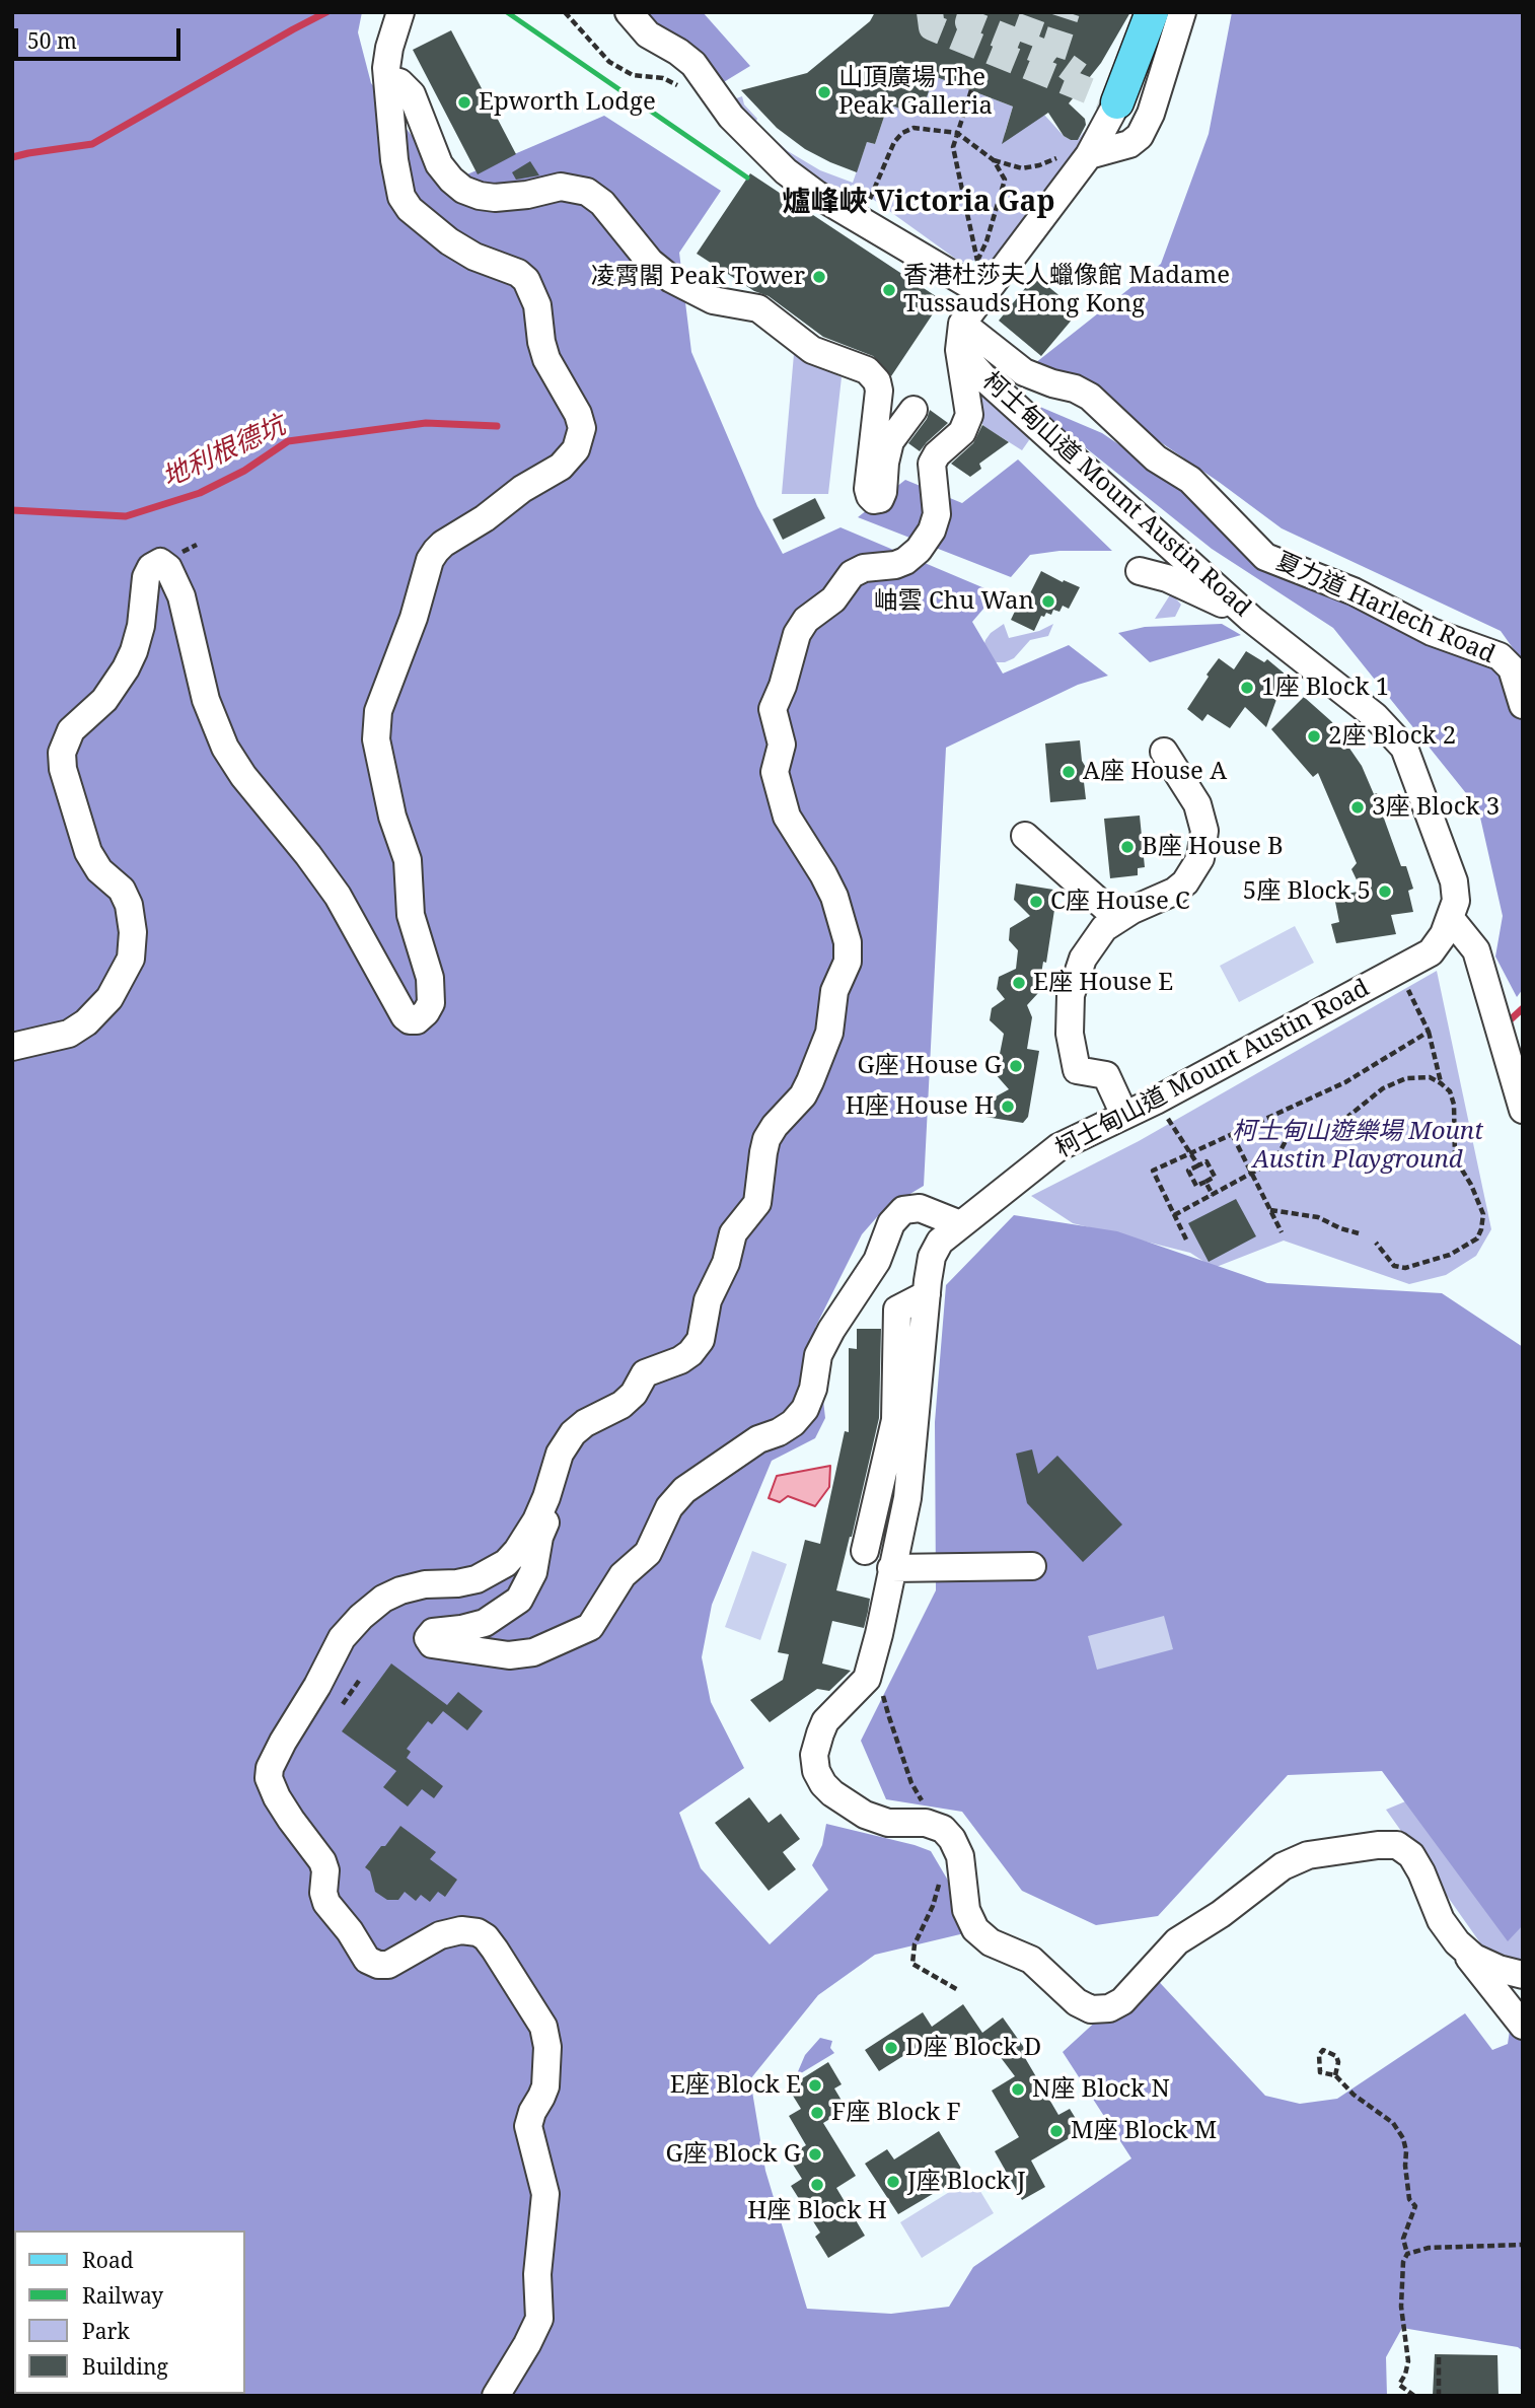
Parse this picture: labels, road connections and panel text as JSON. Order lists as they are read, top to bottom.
{
  "streets": {
    "street": ["柯士甸山道 Mount Austin Road", "夏力道 Harlech Road"]
  },
  "districts": ["爐峰峽 Victoria Gap"],
  "water": ["地利根德坑"],
  "parks": ["柯士甸山遊樂場 Mount Austin Playground"],
  "places": [
    "山頂廣場 The Peak Galleria",
    "Epworth Lodge",
    "凌霄閣 Peak Tower",
    "香港杜莎夫人蠟像館 Madame Tussauds Hong Kong",
    "岫雲 Chu Wan",
    "1座 Block 1",
    "2座 Block 2",
    "A座 House A",
    "3座 Block 3",
    "B座 House B",
    "5座 Block 5",
    "C座 House C",
    "E座 House E",
    "G座 House G",
    "H座 House H",
    "D座 Block D",
    "E座 Block E",
    "N座 Block N",
    "F座 Block F",
    "M座 Block M",
    "G座 Block G",
    "J座 Block J",
    "H座 Block H"
  ],
  "legend": [
    "Road",
    "Railway",
    "Park",
    "Building"
  ],
  "scale_bar": "50 m"
}
